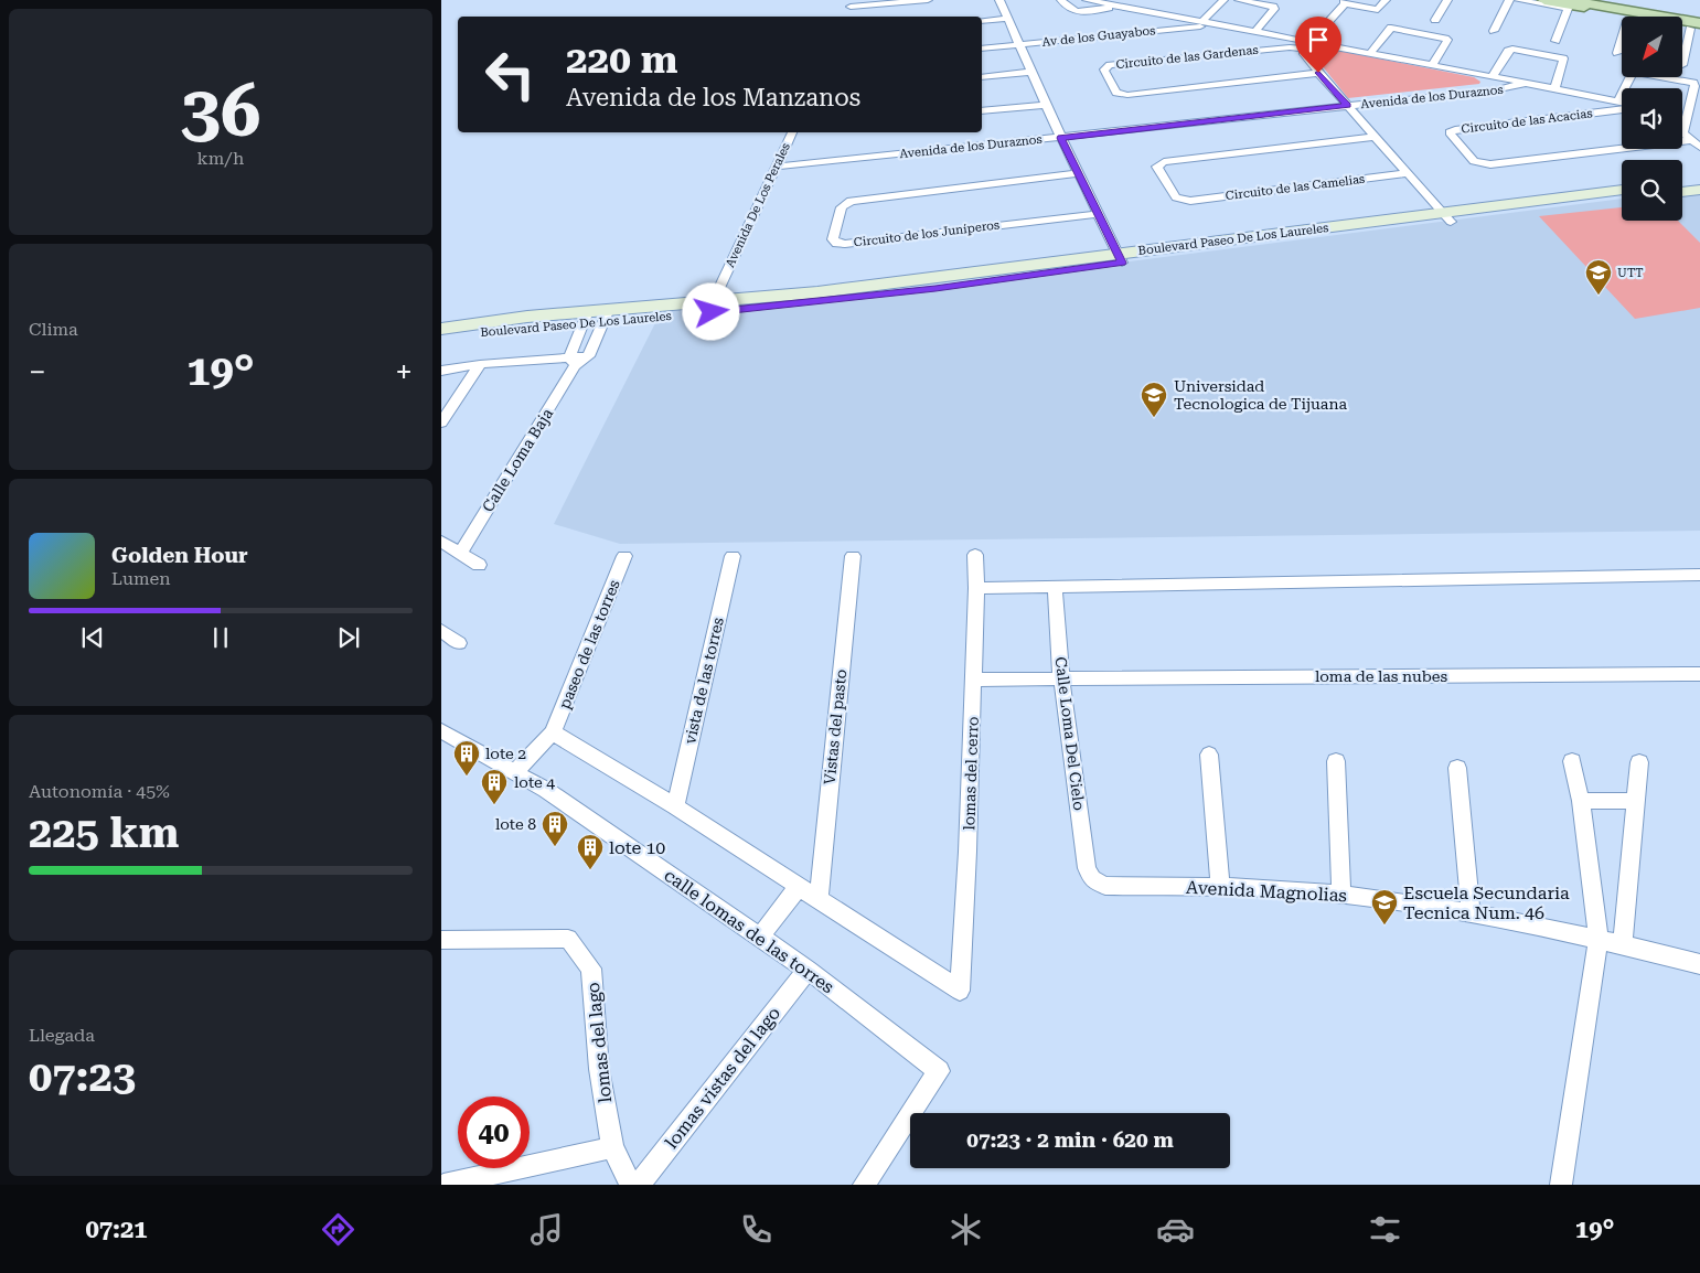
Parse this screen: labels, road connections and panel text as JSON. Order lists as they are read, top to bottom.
{
  "streets": {
    "street": [
      "Av de los Guayabos",
      "Circuito de las Gardenas",
      "Avenida de los Duraznos",
      "Circuito de las Acacias",
      "Circuito de las Camelias",
      "Avenida De Los Perales",
      "Circuito de los Juníperos",
      "Boulevard Paseo De Los Laureles",
      "Calle Loma Baja",
      "paseo de las torres",
      "loma de las nubes",
      "vista de las torres",
      "Vistas del pasto",
      "Calle Loma Del Cielo",
      "lomas del cerro",
      "Avenida Magnolias",
      "calle lomas de las torres",
      "lomas del lago",
      "lomas vistas del lago"
    ]
  },
  "crossings": [
    ["Avenida de los Duraznos", "Avenida De Los Perales"],
    ["Avenida De Los Perales", "Boulevard Paseo De Los Laureles"],
    ["Boulevard Paseo De Los Laureles", "Calle Loma Baja"],
    ["loma de las nubes", "Calle Loma Del Cielo"],
    ["loma de las nubes", "lomas del cerro"],
    ["Vistas del pasto", "lomas del cerro"],
    ["Calle Loma Del Cielo", "Avenida Magnolias"],
    ["calle lomas de las torres", "lomas vistas del lago"]
  ],
  "places": {
    "school or university": ["UTT", "Universidad Tecnologica de Tijuana", "Escuela Secundaria Tecnica Num. 46"],
    "building": [
      "lote 2",
      "lote 4",
      "lote 8",
      "lote 10"
    ]
  },
  "north": "bottom left",
  "page": {
    "tile": [
      ["36", "km/h"],
      "Clima",
      ["Autonomía · 45%", "225 km"],
      ["Llegada", "07:23"]
    ],
    "turn": ["220 m", "Avenida de los Manzanos"],
    "heat": ["−", "19°", "+"],
    "song": ["Golden Hour", "Lumen"],
    "limit": "40",
    "trip": "07:23 · 2 min · 620 m",
    "tabs": ["07:21", "19°"]
  }
}
